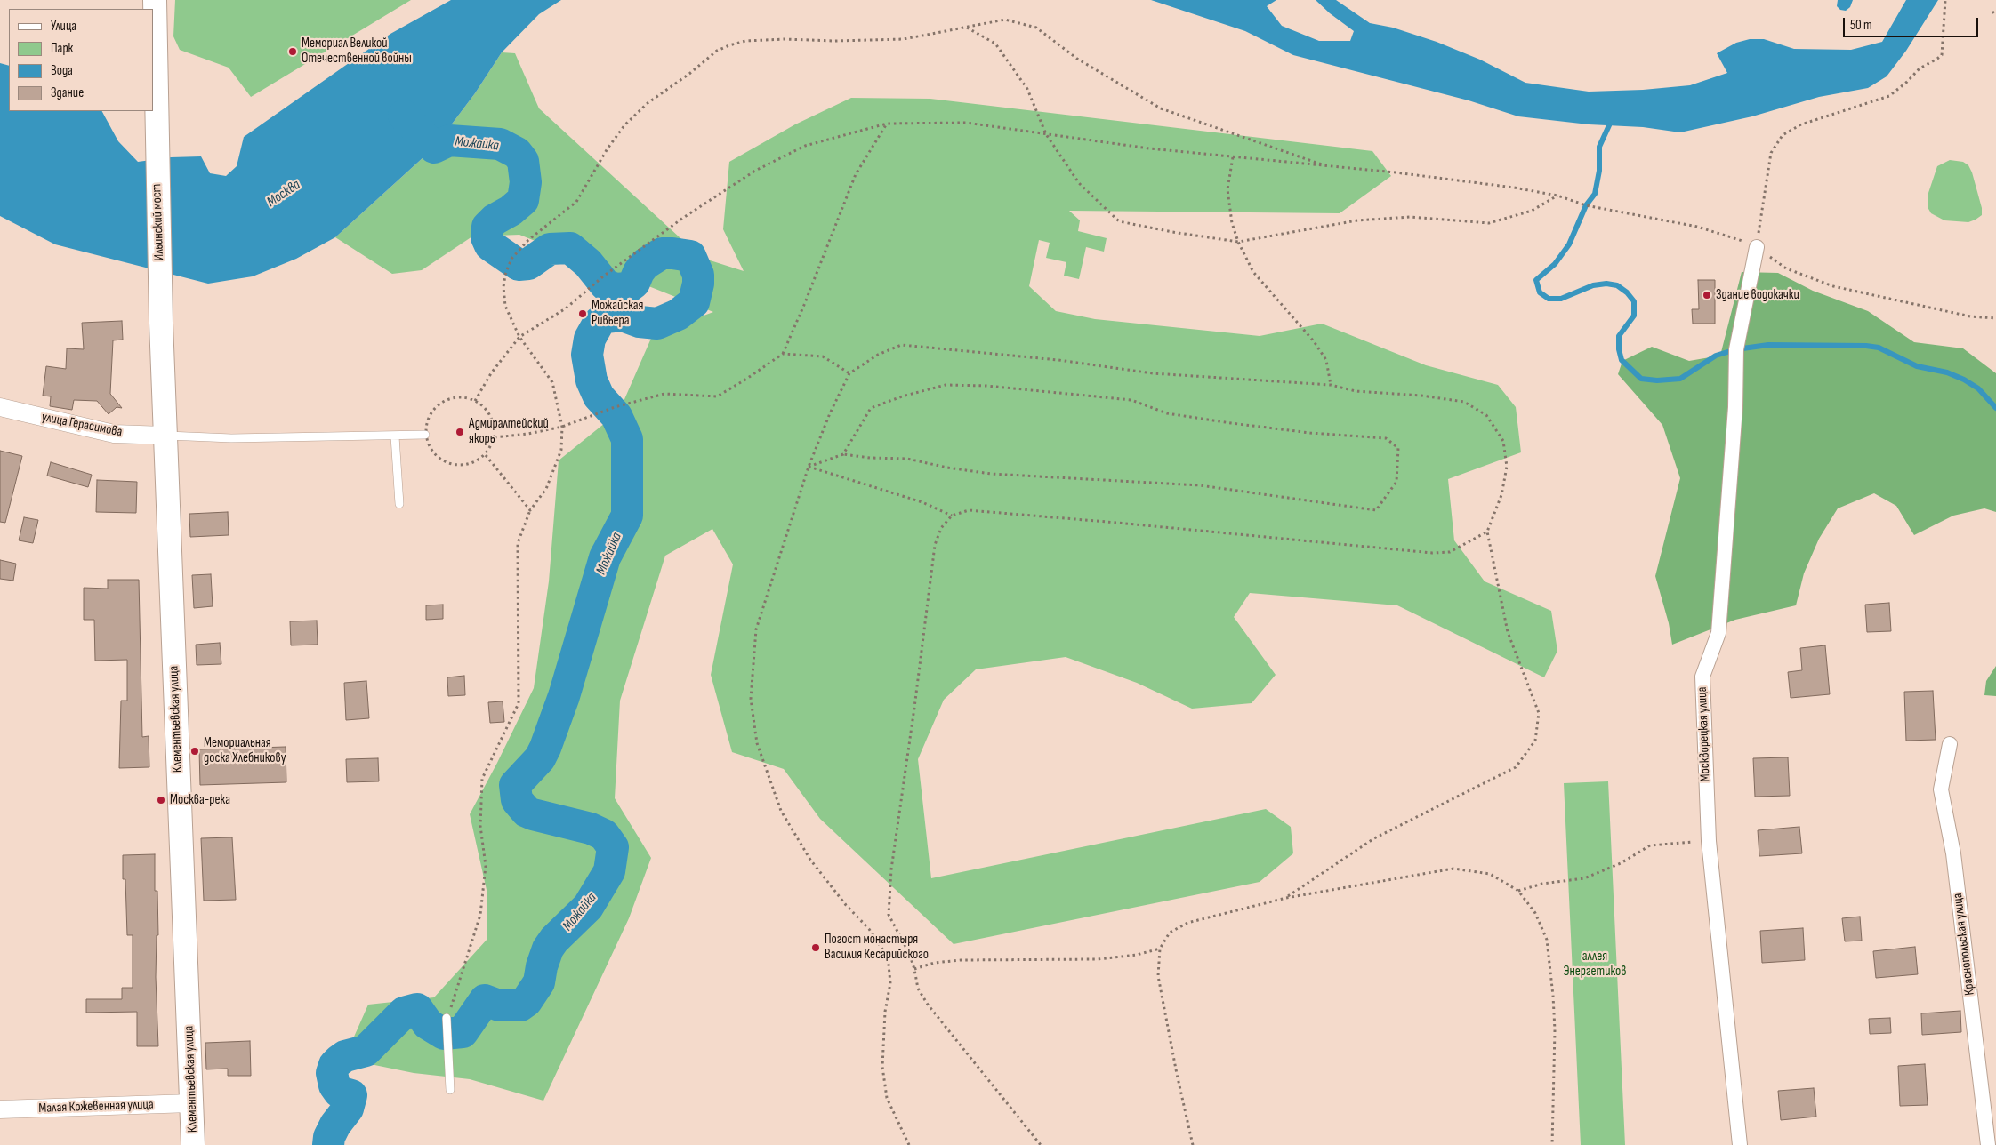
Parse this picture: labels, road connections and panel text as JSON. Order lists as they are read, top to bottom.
{
  "streets": {
    "main road": ["Ильинский мост", "Клементьевская улица"],
    "street": [
      "улица Герасимова",
      "Москворецкая улица",
      "Краснопольская улица",
      "Малая Кожевенная улица"
    ]
  },
  "crossings": [
    ["Ильинский мост", "Клементьевская улица"],
    ["улица Герасимова", "Клементьевская улица"],
    ["Клементьевская улица", "Малая Кожевенная улица"]
  ],
  "water": ["Можайка", "Москва"],
  "parks": ["аллея Энергетиков"],
  "places": [
    "Мемориал Великой Отечественной войны",
    "Здание водокачки",
    "Можайская Ривьера",
    "Адмиралтейский якорь",
    "Мемориальная доска Хлебникову",
    "Москва-река",
    "Погост монастыря Василия Кесарийского"
  ],
  "legend": [
    "Улица",
    "Парк",
    "Вода",
    "Здание"
  ],
  "scale_bar": "50 m"
}
